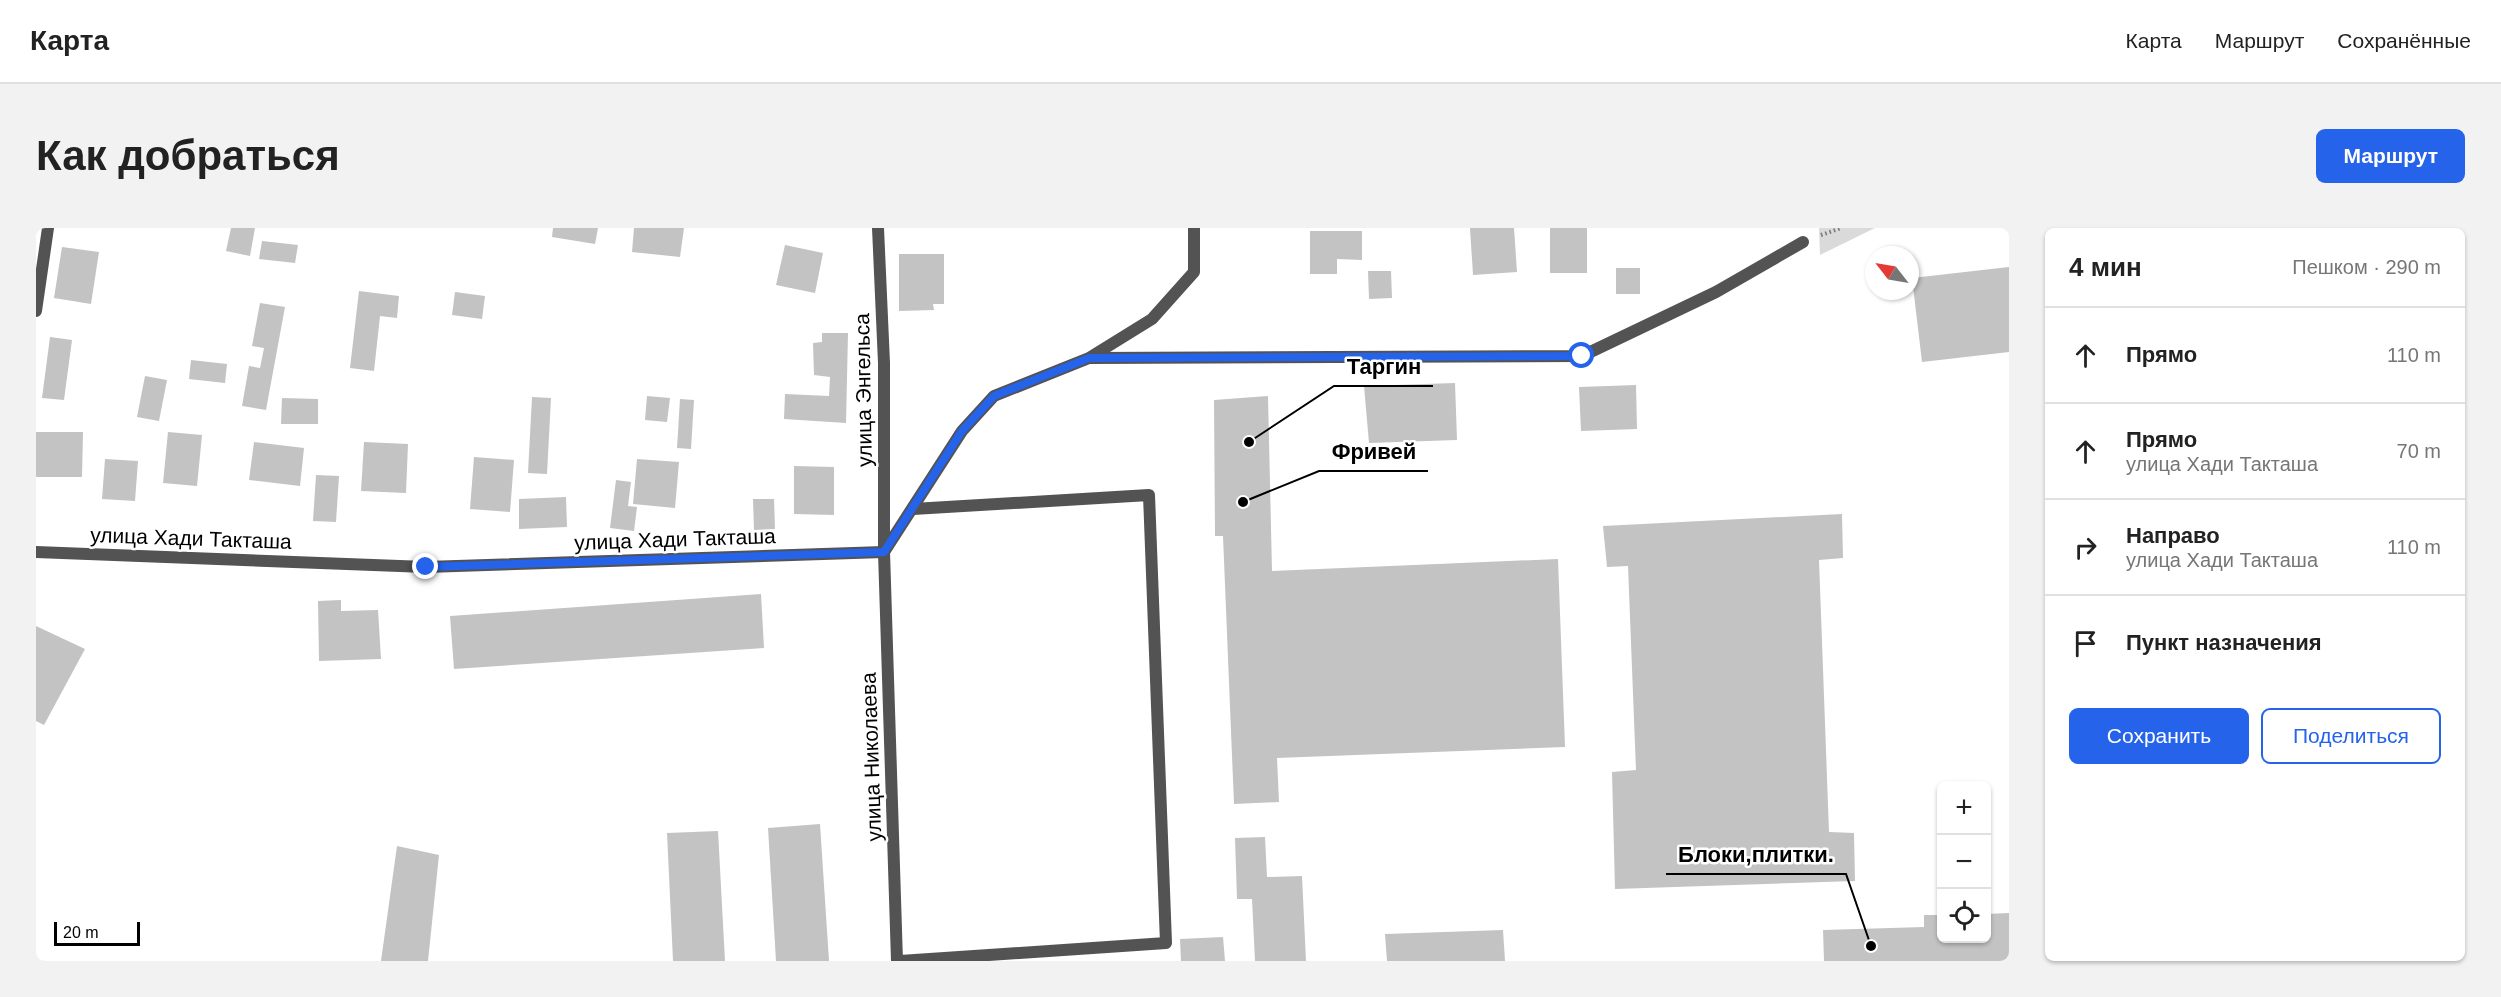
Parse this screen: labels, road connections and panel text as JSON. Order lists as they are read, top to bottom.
{
  "streets": {
    "street": ["улица Энгельса", "улица Хади Такташа", "улица Николаева"]
  },
  "crossings": [
    ["улица Энгельса", "улица Хади Такташа"],
    ["улица Энгельса", "улица Николаева"],
    ["улица Хади Такташа", "улица Николаева"]
  ],
  "places": ["Таргин", "Фривей", "Блоки,плитки."],
  "scale_bar": "20 m",
  "north": "top left",
  "page": {
    "header": "Карта",
    "nav": ["Карта", "Маршрут", "Сохранённые"],
    "buttons": [
      "Маршрут",
      ["Сохранить", "Поделиться"]
    ],
    "title": "Как добраться",
    "heading": ["4 мин", "Пешком · 290 m"],
    "list": [
      ["Прямо", "110 m"],
      ["Прямо", "улица Хади Такташа", "70 m"],
      ["Направо", "улица Хади Такташа", "110 m"],
      "Пункт назначения"
    ],
    "map_buttons": ["+", "−"],
    "scale": "20 m"
  }
}
